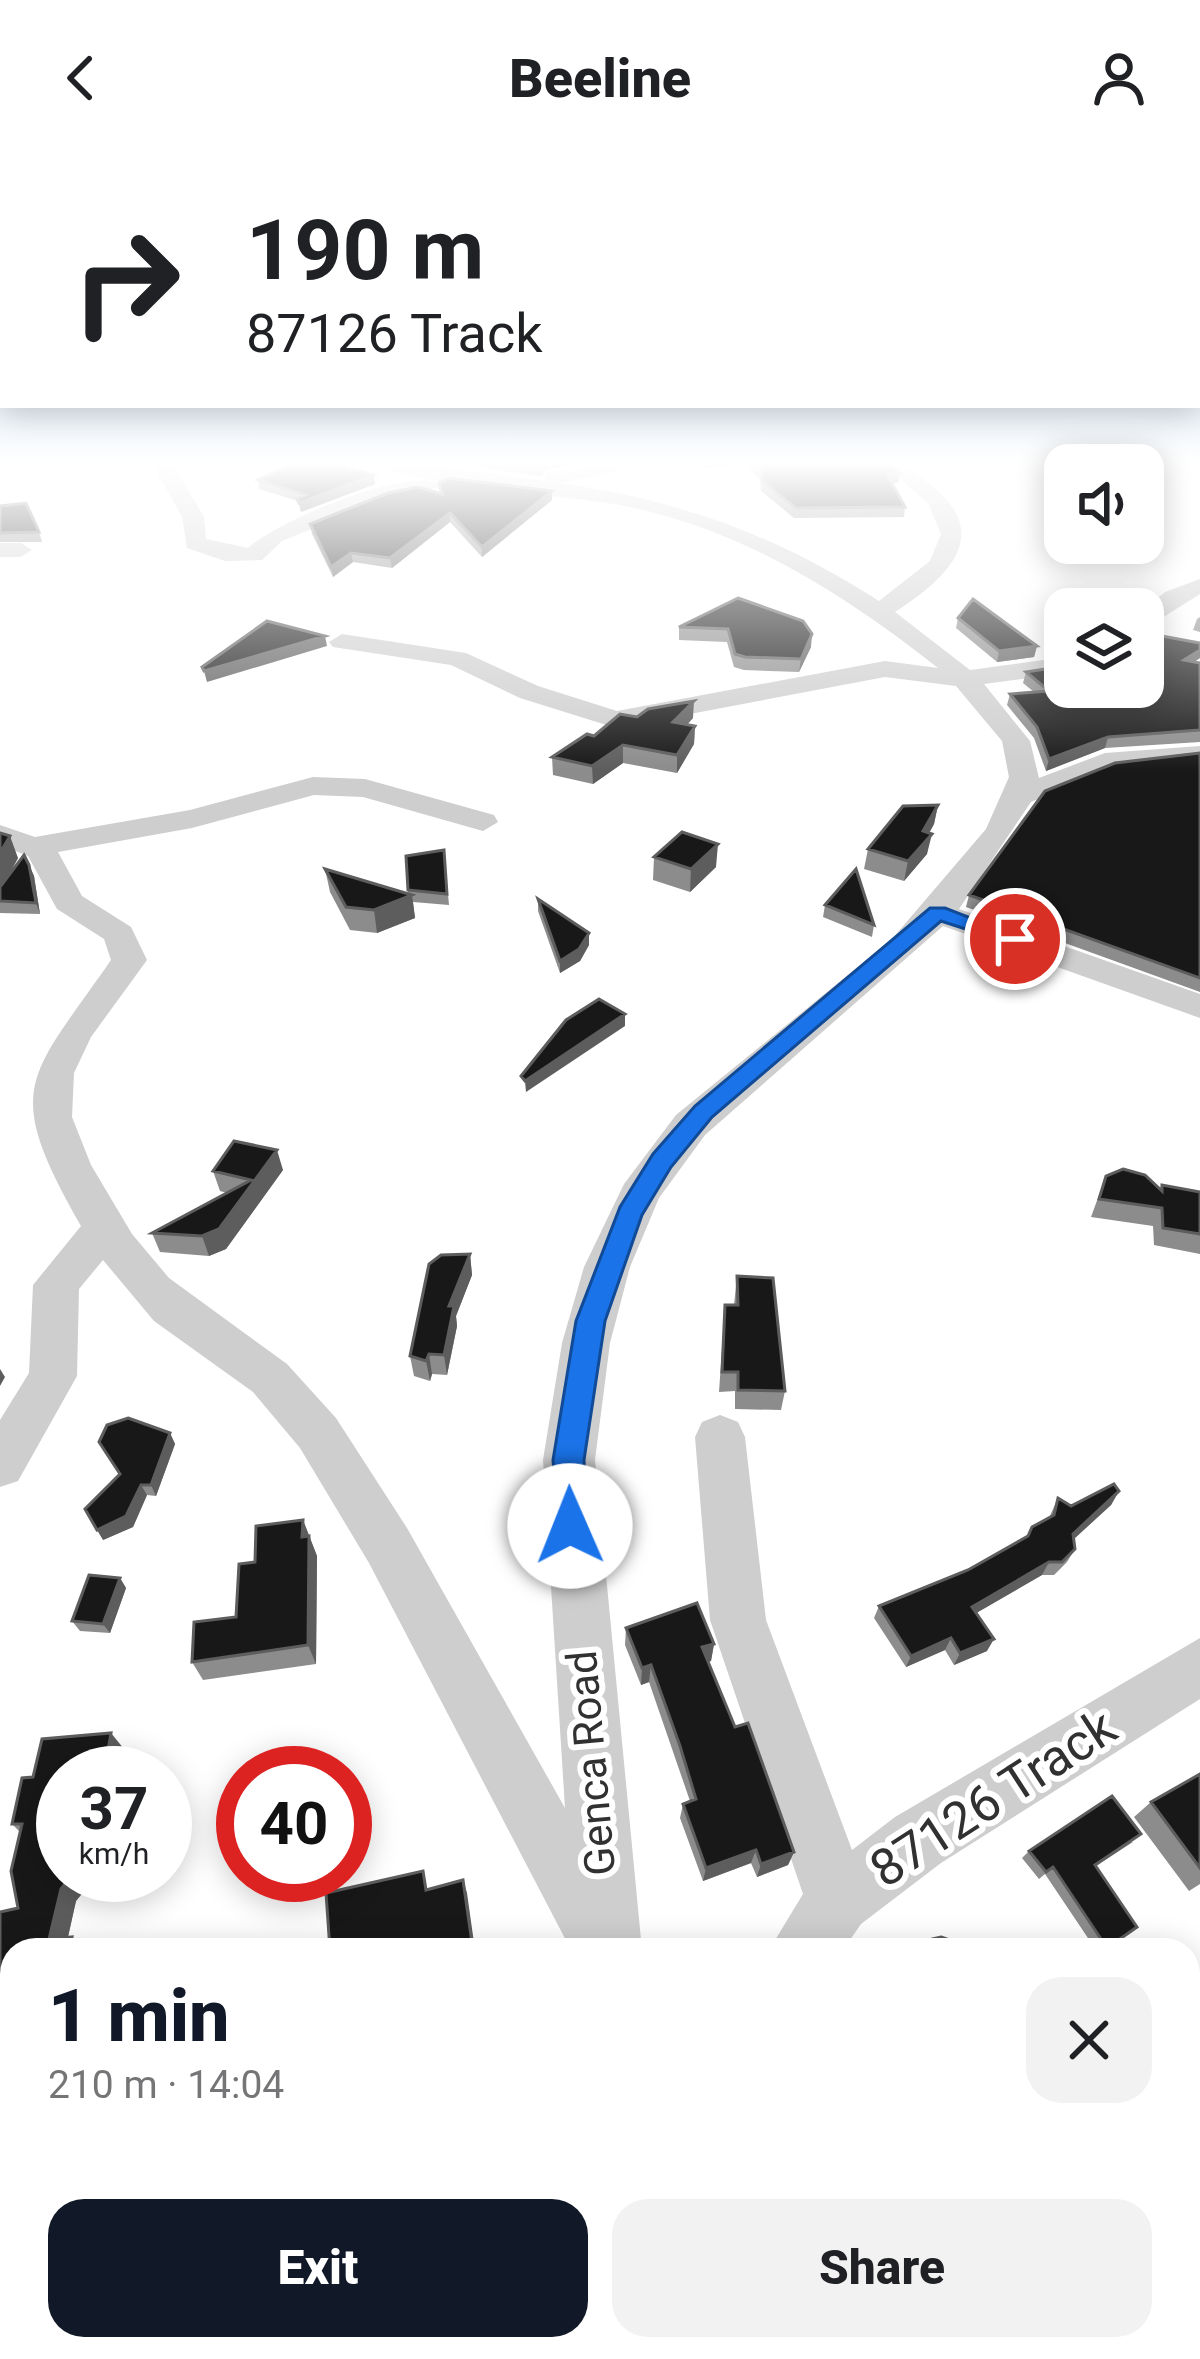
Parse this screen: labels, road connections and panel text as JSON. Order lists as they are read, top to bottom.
{
  "streets": {
    "street": ["Genca Road", "87126 Track"]
  },
  "page": {
    "header": "Beeline",
    "turn": ["190 m", "87126 Track"],
    "speed": "37 km/h",
    "limit": "40",
    "heading": ["1 min", "210 m · 14:04"],
    "buttons": ["Exit", "Share"]
  }
}
